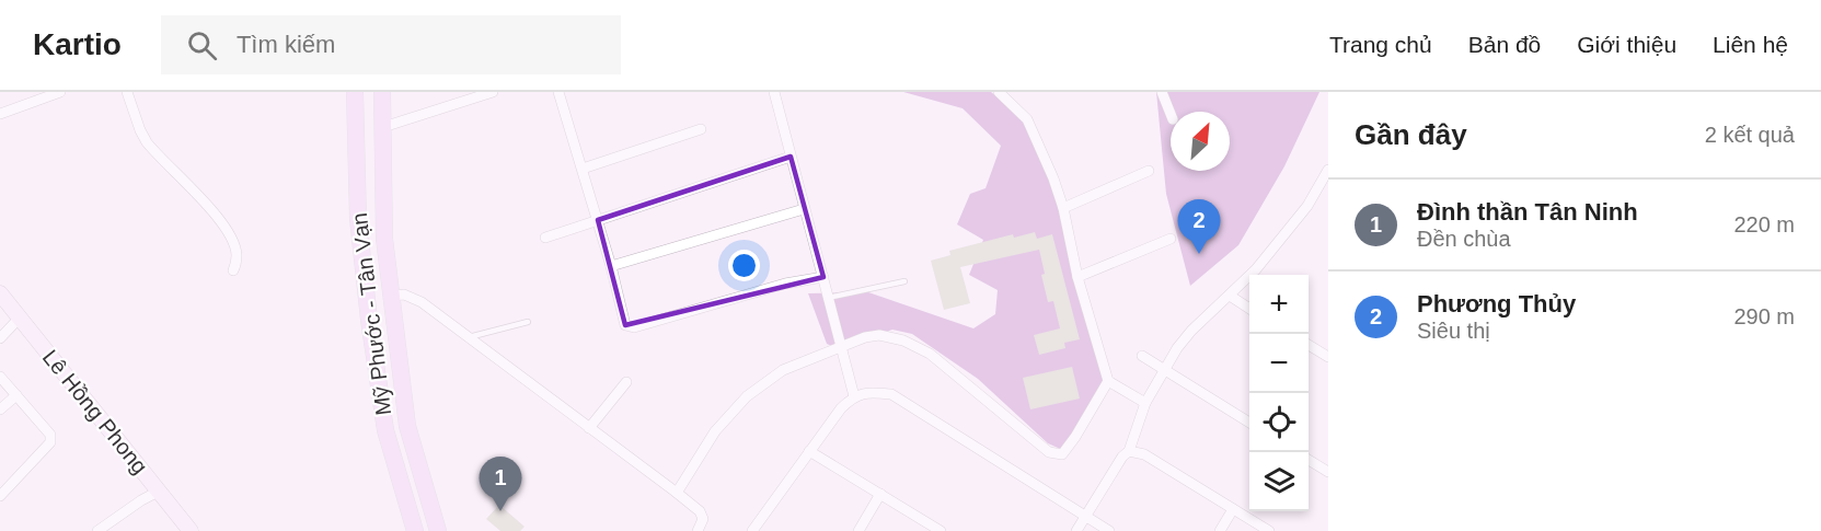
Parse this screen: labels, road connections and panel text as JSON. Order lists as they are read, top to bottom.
{
  "streets": {
    "main road": ["Mỹ Phước - Tân Vạn", "Lê Hồng Phong"]
  },
  "north": "top right",
  "page": {
    "header": "Kartio",
    "search": "Tìm kiếm",
    "nav": [
      "Trang chủ",
      "Bản đồ",
      "Giới thiệu",
      "Liên hệ"
    ],
    "heading": ["Gần đây", "2 kết quả"],
    "list": [
      {
        "mark": "1",
        "name": "Đình thần Tân Ninh",
        "note": "Đền chùa",
        "value": "220 m"
      },
      {
        "mark": "2",
        "name": "Phương Thủy",
        "note": "Siêu thị",
        "value": "290 m"
      }
    ],
    "pins": ["2", "1"],
    "map_buttons": ["+", "−"]
  }
}
